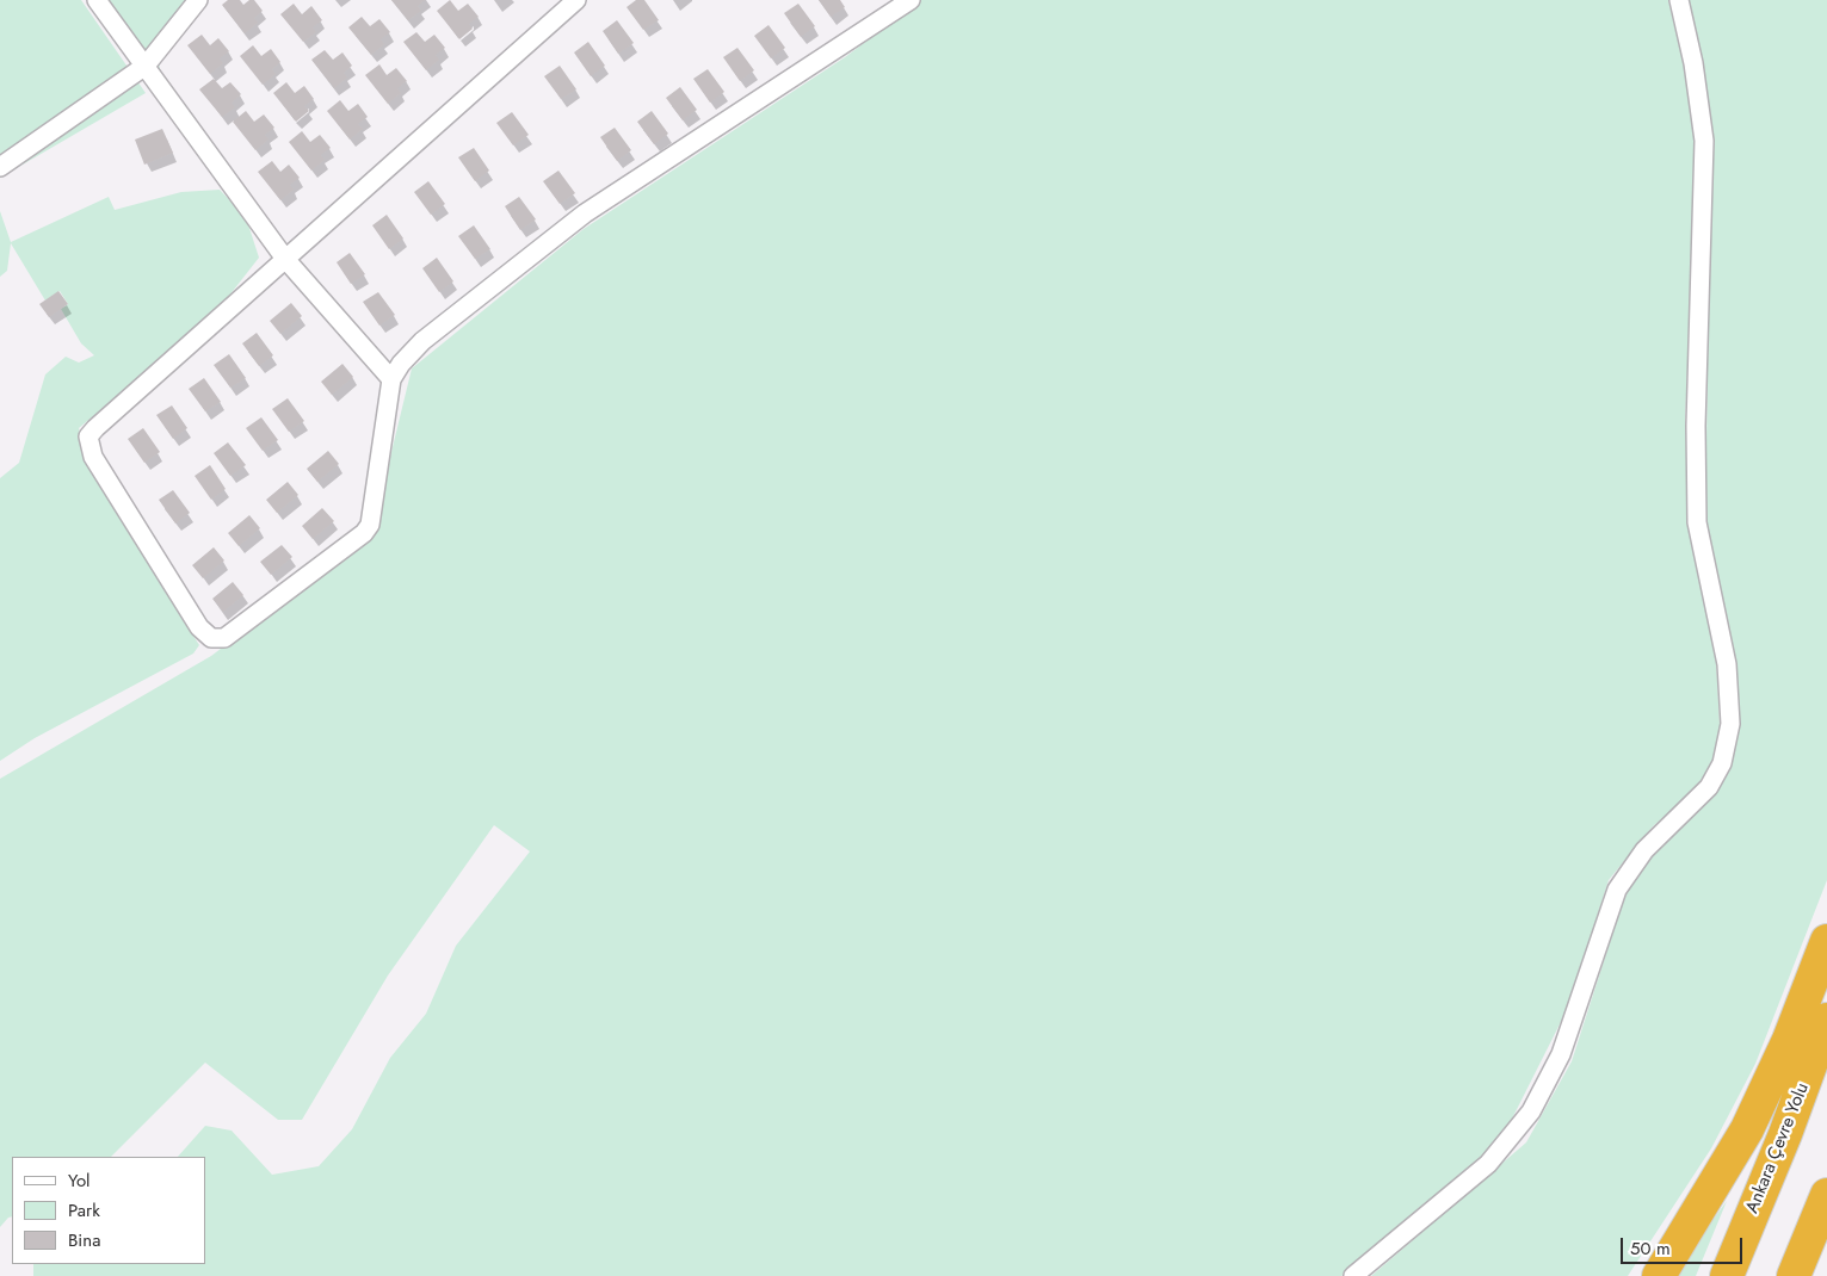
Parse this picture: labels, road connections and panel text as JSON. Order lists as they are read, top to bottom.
{
  "streets": {
    "highway": ["Ankara Çevre Yolu"]
  },
  "legend": ["Yol", "Park", "Bina"],
  "scale_bar": "50 m"
}
